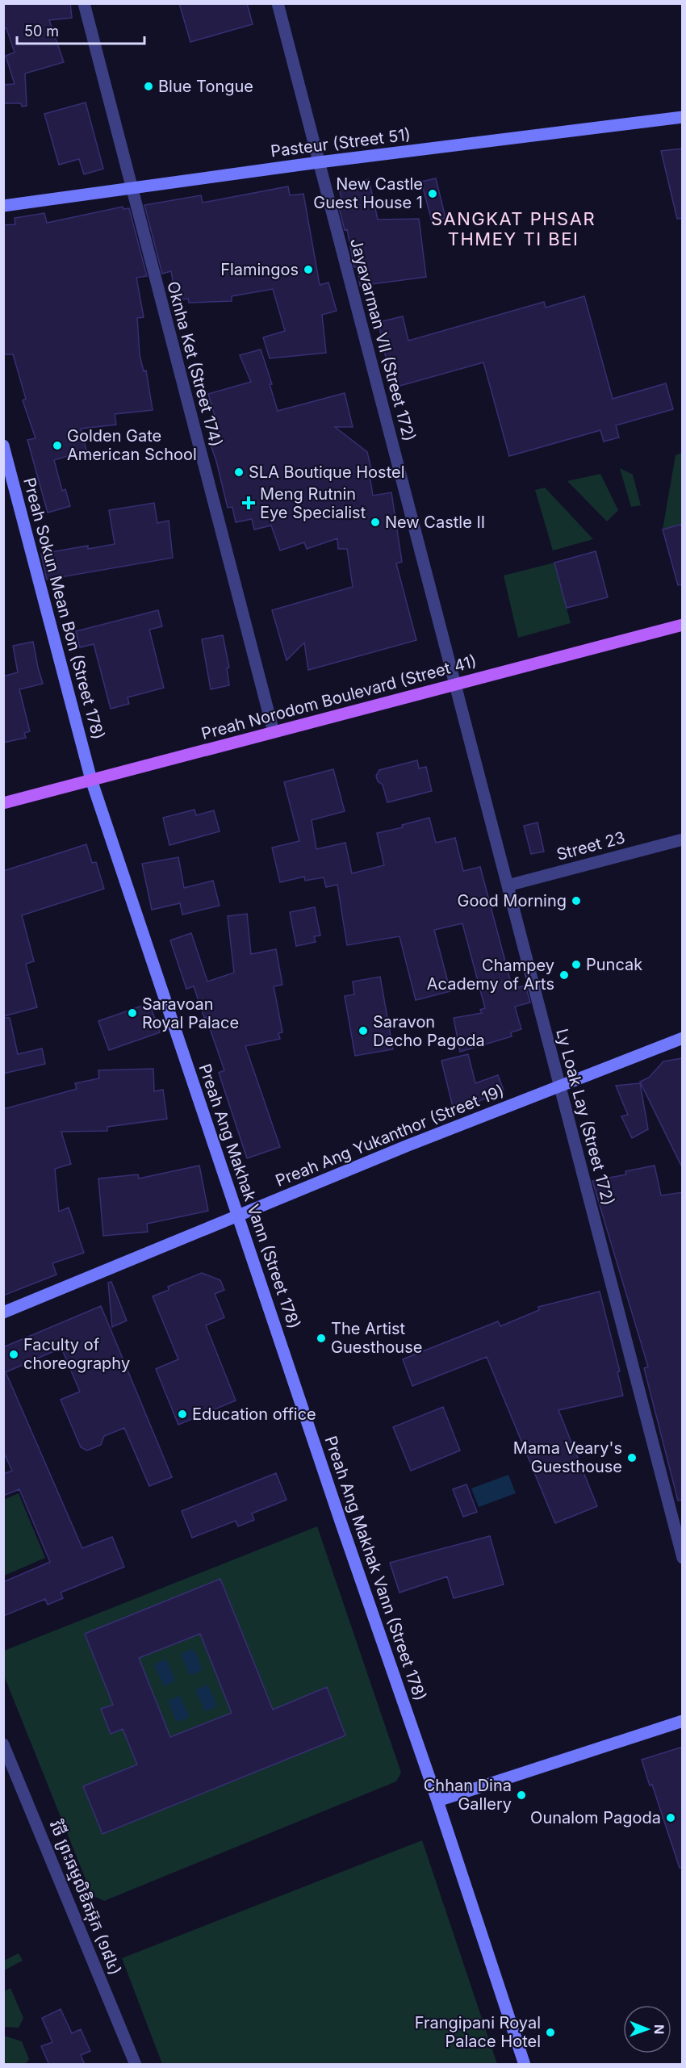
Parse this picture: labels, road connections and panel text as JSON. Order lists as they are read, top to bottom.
{
  "streets": {
    "main road": ["Preah Norodom Boulevard (Street 41)"],
    "street": [
      "Pasteur (Street 51)",
      "Jayavarman VII (Street 172)",
      "Oknha Ket (Street 174)",
      "Preah Sokun Mean Bon (Street 178)",
      "Street 23",
      "Ly Loak Lay (Street 172)",
      "Preah Ang Yukanthor (Street 19)",
      "Preah Ang Makhak Vann (Street 178)",
      "វិថី ព្រះធម្មលិខិតអ៊ុក (១៨៤)"
    ]
  },
  "crossings": [
    ["Pasteur (Street 51)", "Jayavarman VII (Street 172)"],
    ["Pasteur (Street 51)", "Oknha Ket (Street 174)"],
    ["Jayavarman VII (Street 172)", "Preah Norodom Boulevard (Street 41)"],
    ["Jayavarman VII (Street 172)", "Ly Loak Lay (Street 172)"],
    ["Oknha Ket (Street 174)", "Preah Norodom Boulevard (Street 41)"],
    ["Preah Sokun Mean Bon (Street 178)", "Preah Norodom Boulevard (Street 41)"],
    ["Preah Sokun Mean Bon (Street 178)", "Preah Ang Makhak Vann (Street 178)"],
    ["Preah Norodom Boulevard (Street 41)", "Ly Loak Lay (Street 172)"],
    ["Preah Norodom Boulevard (Street 41)", "Preah Ang Makhak Vann (Street 178)"],
    ["Street 23", "Ly Loak Lay (Street 172)"],
    ["Ly Loak Lay (Street 172)", "Preah Ang Yukanthor (Street 19)"],
    ["Preah Ang Yukanthor (Street 19)", "Preah Ang Makhak Vann (Street 178)"]
  ],
  "districts": ["SANGKAT PHSAR THMEY TI BEI"],
  "places": {
    "other": [
      "Blue Tongue",
      "New Castle Guest House 1",
      "Flamingos",
      "Golden Gate American School",
      "SLA Boutique Hostel",
      "New Castle II",
      "Good Morning",
      "Puncak",
      "Champey Academy of Arts",
      "Saravoan Royal Palace",
      "Saravon Decho Pagoda",
      "The Artist Guesthouse",
      "Faculty of choreography",
      "Education office",
      "Mama Veary's Guesthouse",
      "Chhan Dina Gallery",
      "Ounalom Pagoda",
      "Frangipani Royal Palace Hotel"
    ],
    "health": ["Meng Rutnin Eye Specialist"]
  },
  "scale_bar": "50 m",
  "north": "right"
}
